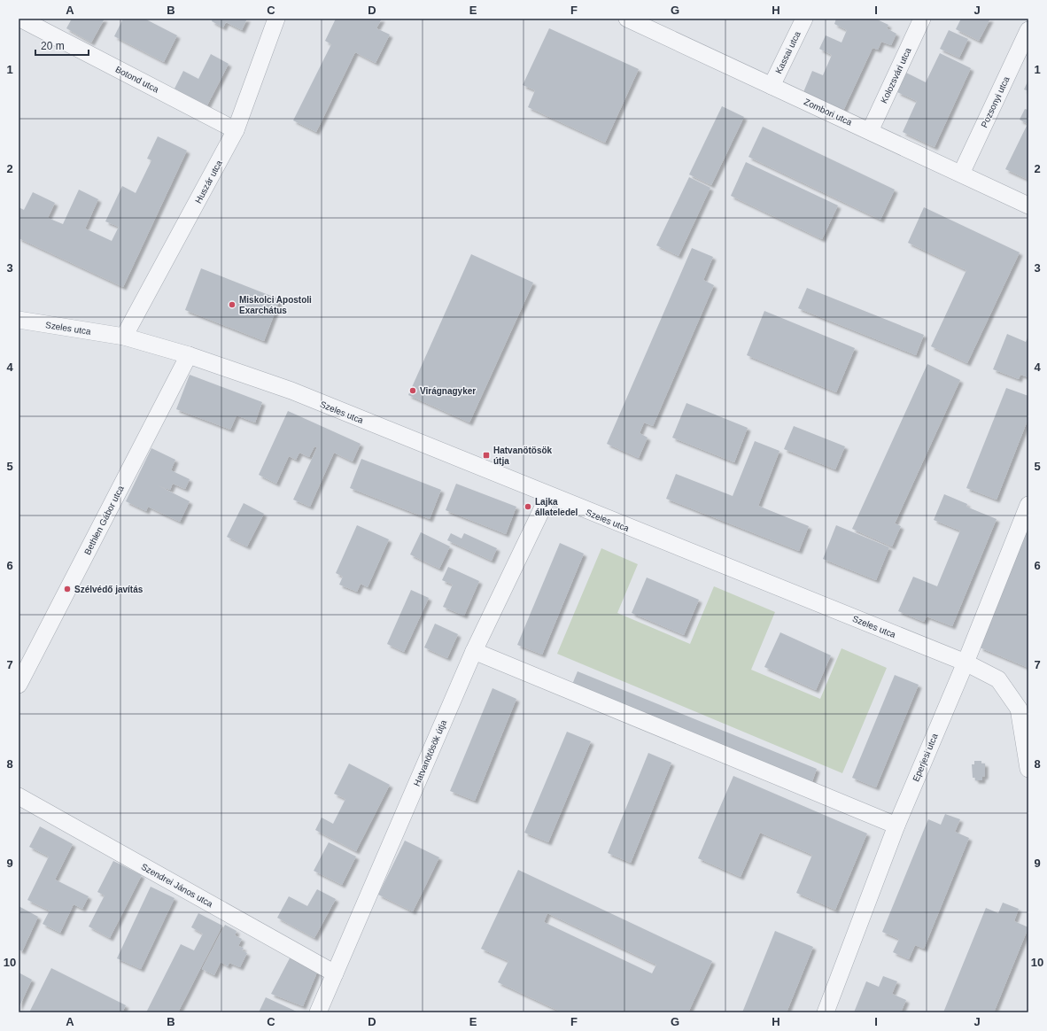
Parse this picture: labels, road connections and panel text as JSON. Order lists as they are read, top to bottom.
{
  "streets": {
    "street": [
      "Kassai utca",
      "Kolozsvári utca",
      "Botond utca",
      "Pozsonyi utca",
      "Zombori utca",
      "Huszár utca",
      "Szeles utca",
      "Bethlen Gábor utca",
      "Hatvanötösök útja",
      "Eperjesi utca",
      "Szendrei János utca"
    ]
  },
  "crossings": [
    ["Kassai utca", "Zombori utca"],
    ["Kolozsvári utca", "Zombori utca"],
    ["Botond utca", "Huszár utca"],
    ["Pozsonyi utca", "Zombori utca"],
    ["Huszár utca", "Szeles utca"],
    ["Szeles utca", "Bethlen Gábor utca"],
    ["Szeles utca", "Hatvanötösök útja"],
    ["Szeles utca", "Eperjesi utca"],
    ["Hatvanötösök útja", "Szendrei János utca"]
  ],
  "places": {
    "other": [
      "Miskolci Apostoli Exarchátus",
      "Virágnagyker",
      "Lajka állateledel",
      "Szélvédő javítás"
    ],
    "transit": ["Hatvanötösök útja"]
  },
  "scale_bar": "20 m",
  "grid": {
    "columns": [
      "A",
      "B",
      "C",
      "D",
      "E",
      "F",
      "G",
      "H",
      "I",
      "J"
    ],
    "rows": [
      "1",
      "2",
      "3",
      "4",
      "5",
      "6",
      "7",
      "8",
      "9",
      "10"
    ]
  }
}
